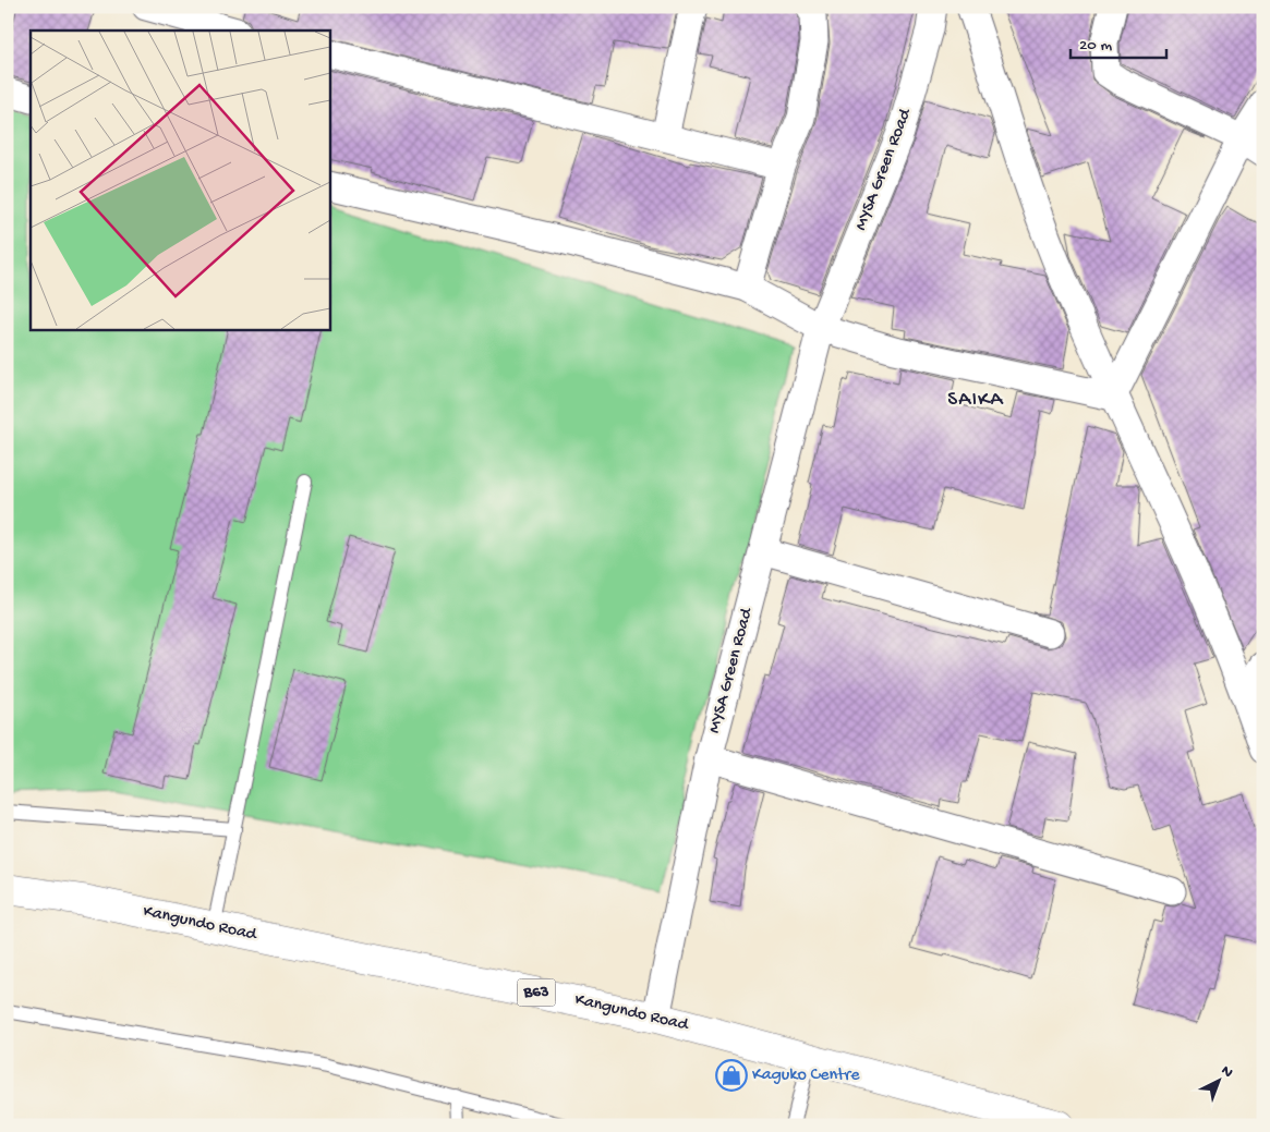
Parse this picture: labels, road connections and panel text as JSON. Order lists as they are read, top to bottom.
{
  "streets": {
    "highway": ["Kangundo Road", "B63"],
    "street": ["MYSA Green Road"]
  },
  "crossings": [
    ["MYSA Green Road", "Kangundo Road"]
  ],
  "districts": ["SAIKA"],
  "places": {
    "shop": ["Kaguko Centre"]
  },
  "scale_bar": "20 m",
  "north": "top right"
}
